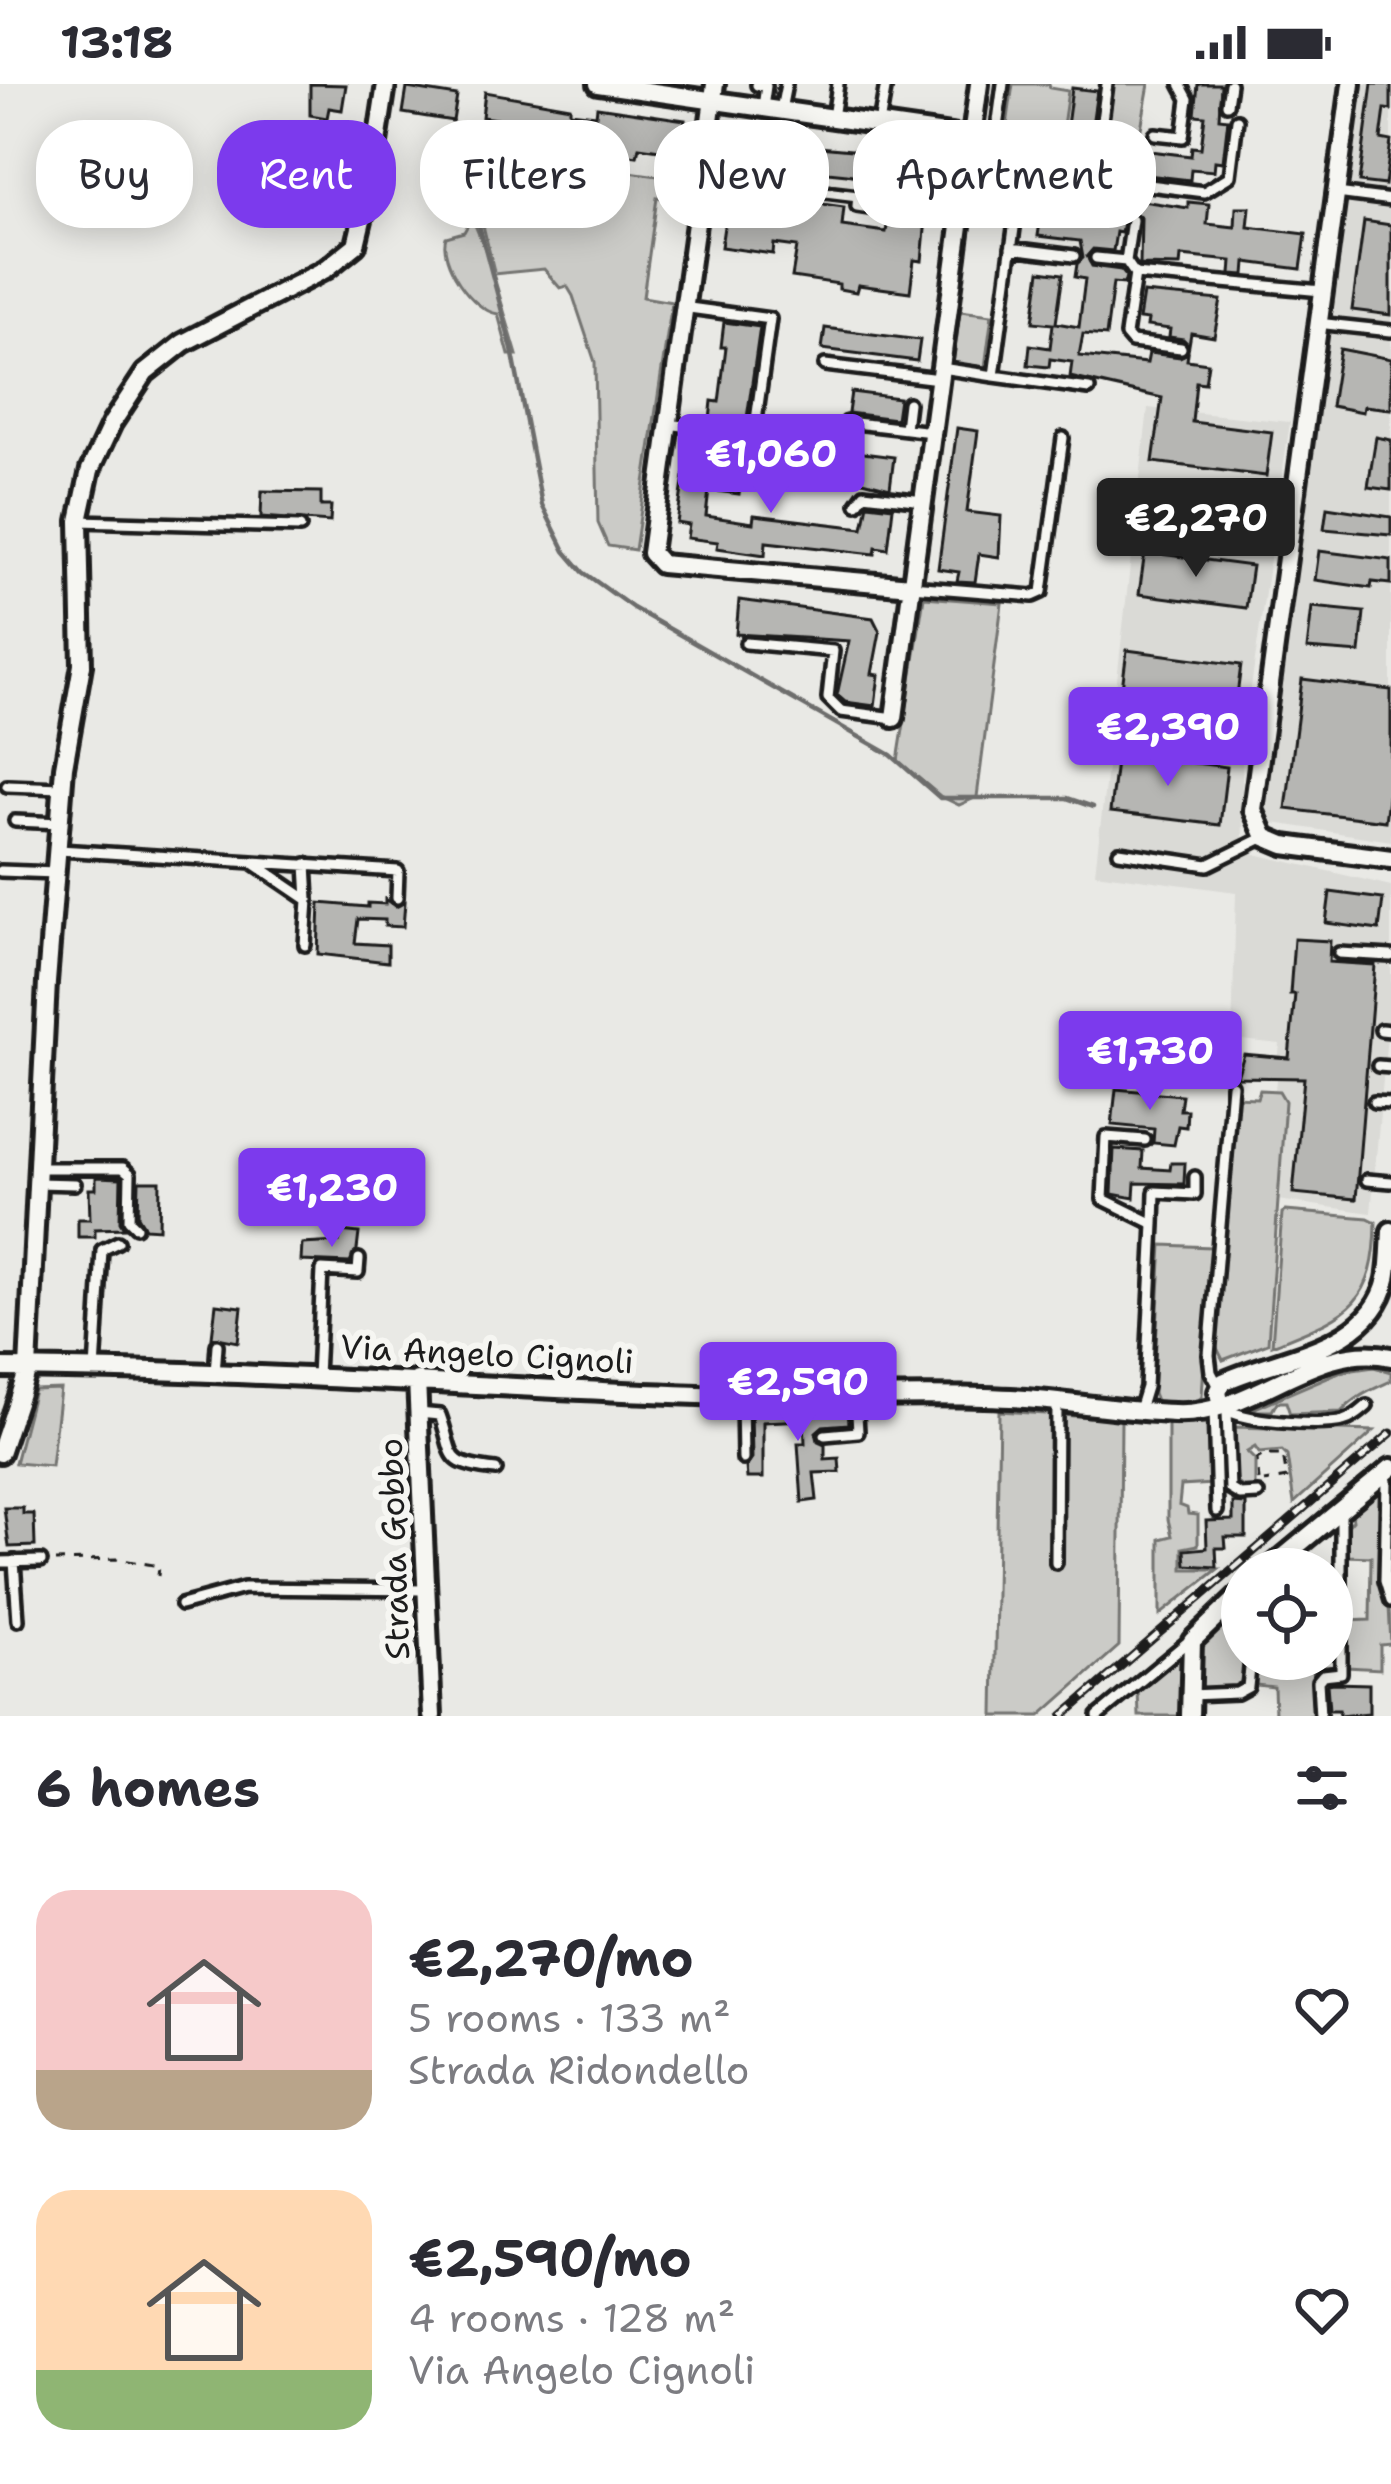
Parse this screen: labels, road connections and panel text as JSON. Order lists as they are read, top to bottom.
{
  "streets": {
    "street": ["Via Angelo Cignoli", "Strada Gobbo"]
  },
  "crossings": [
    ["Via Angelo Cignoli", "Strada Gobbo"]
  ],
  "page": {
    "status": "13:18",
    "chip": [
      "Buy",
      "Rent",
      "Filters",
      "New",
      "Apartment"
    ],
    "price": [
      "€1,060",
      "€2,270",
      "€2,390",
      "€1,730",
      "€1,230",
      "€2,590"
    ],
    "heading": "6 homes",
    "list": [
      {
        "name": "€2,270/mo",
        "note": "5 rooms · 133 m² · Strada Ridondello"
      },
      {
        "name": "€2,590/mo",
        "note": "4 rooms · 128 m² · Via Angelo Cignoli"
      }
    ]
  }
}
